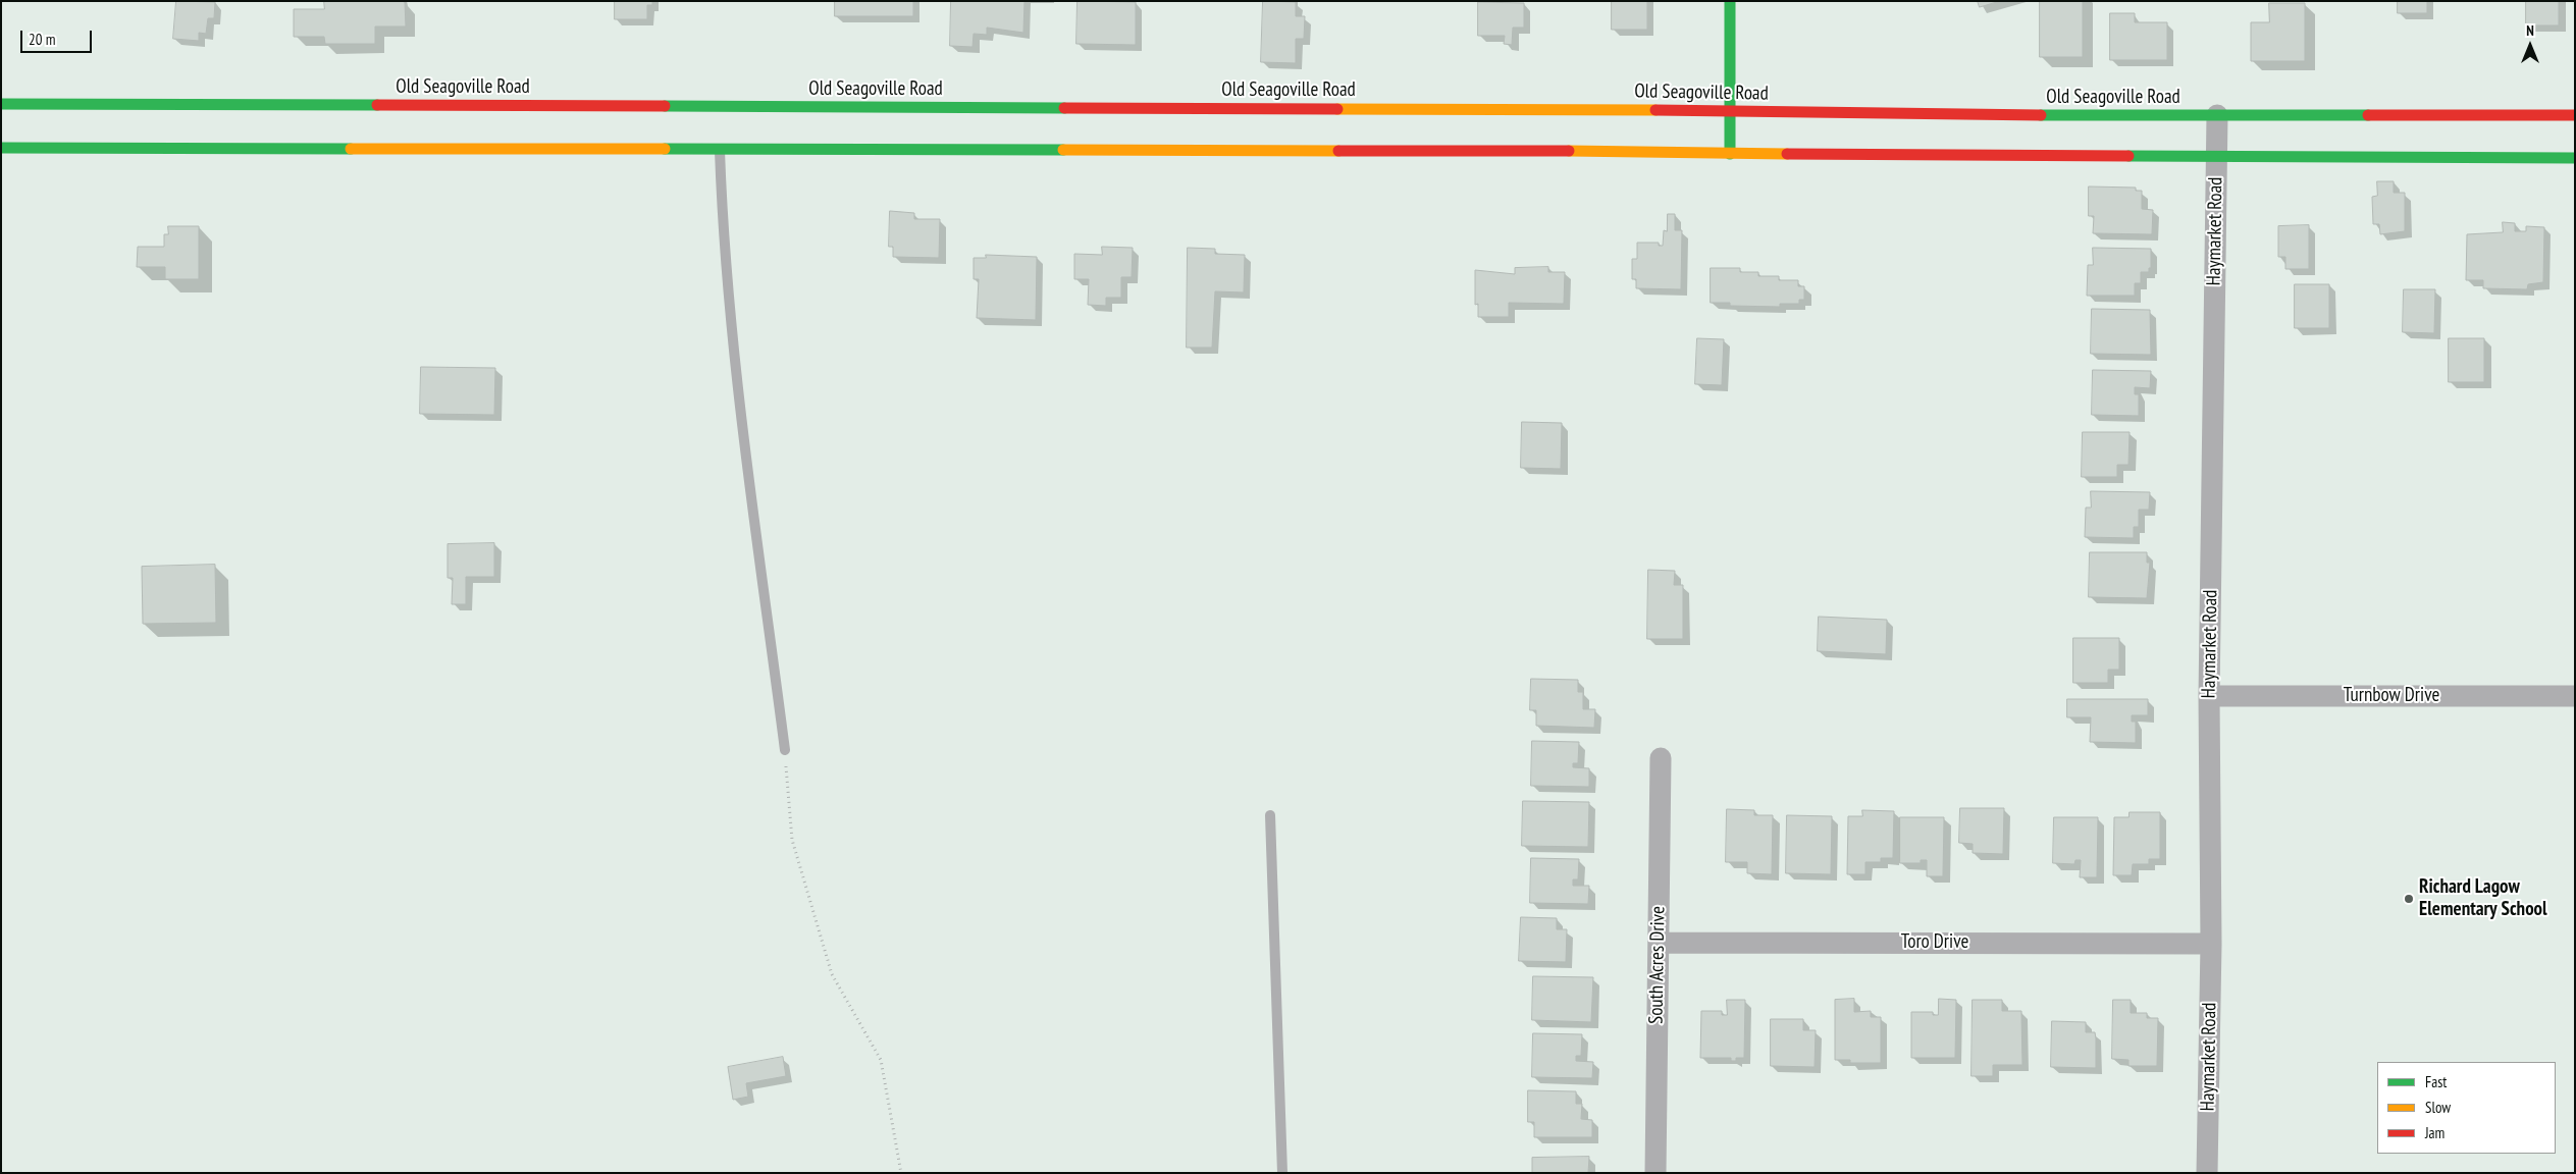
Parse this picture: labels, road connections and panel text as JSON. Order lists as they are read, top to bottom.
{
  "streets": {
    "main road": ["Old Seagoville Road"],
    "street": [
      "Haymarket Road",
      "Turnbow Drive",
      "Toro Drive",
      "South Acres Drive"
    ]
  },
  "crossings": [
    ["Old Seagoville Road", "Haymarket Road"],
    ["Haymarket Road", "Turnbow Drive"],
    ["Haymarket Road", "Toro Drive"],
    ["Toro Drive", "South Acres Drive"]
  ],
  "places": ["Richard Lagow Elementary School"],
  "legend": ["Fast", "Slow", "Jam"],
  "scale_bar": "20 m",
  "north": "top"
}
